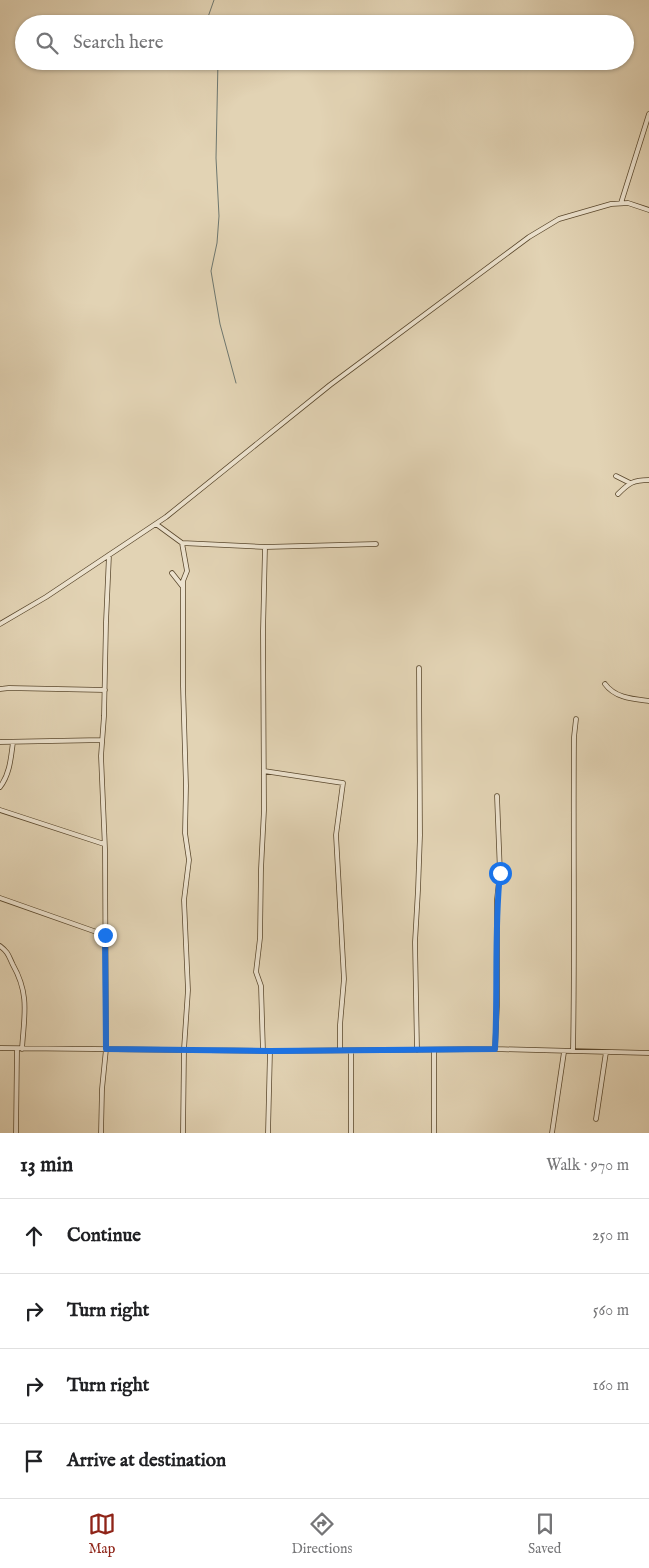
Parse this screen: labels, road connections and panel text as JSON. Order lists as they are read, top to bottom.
{
  "page": {
    "search": "Search here",
    "heading": ["13 min", "Walk · 970 m"],
    "list": [
      ["Continue", "250 m"],
      ["Turn right", "560 m"],
      ["Turn right", "160 m"],
      "Arrive at destination"
    ],
    "nav": ["Map", "Directions", "Saved"]
  }
}
